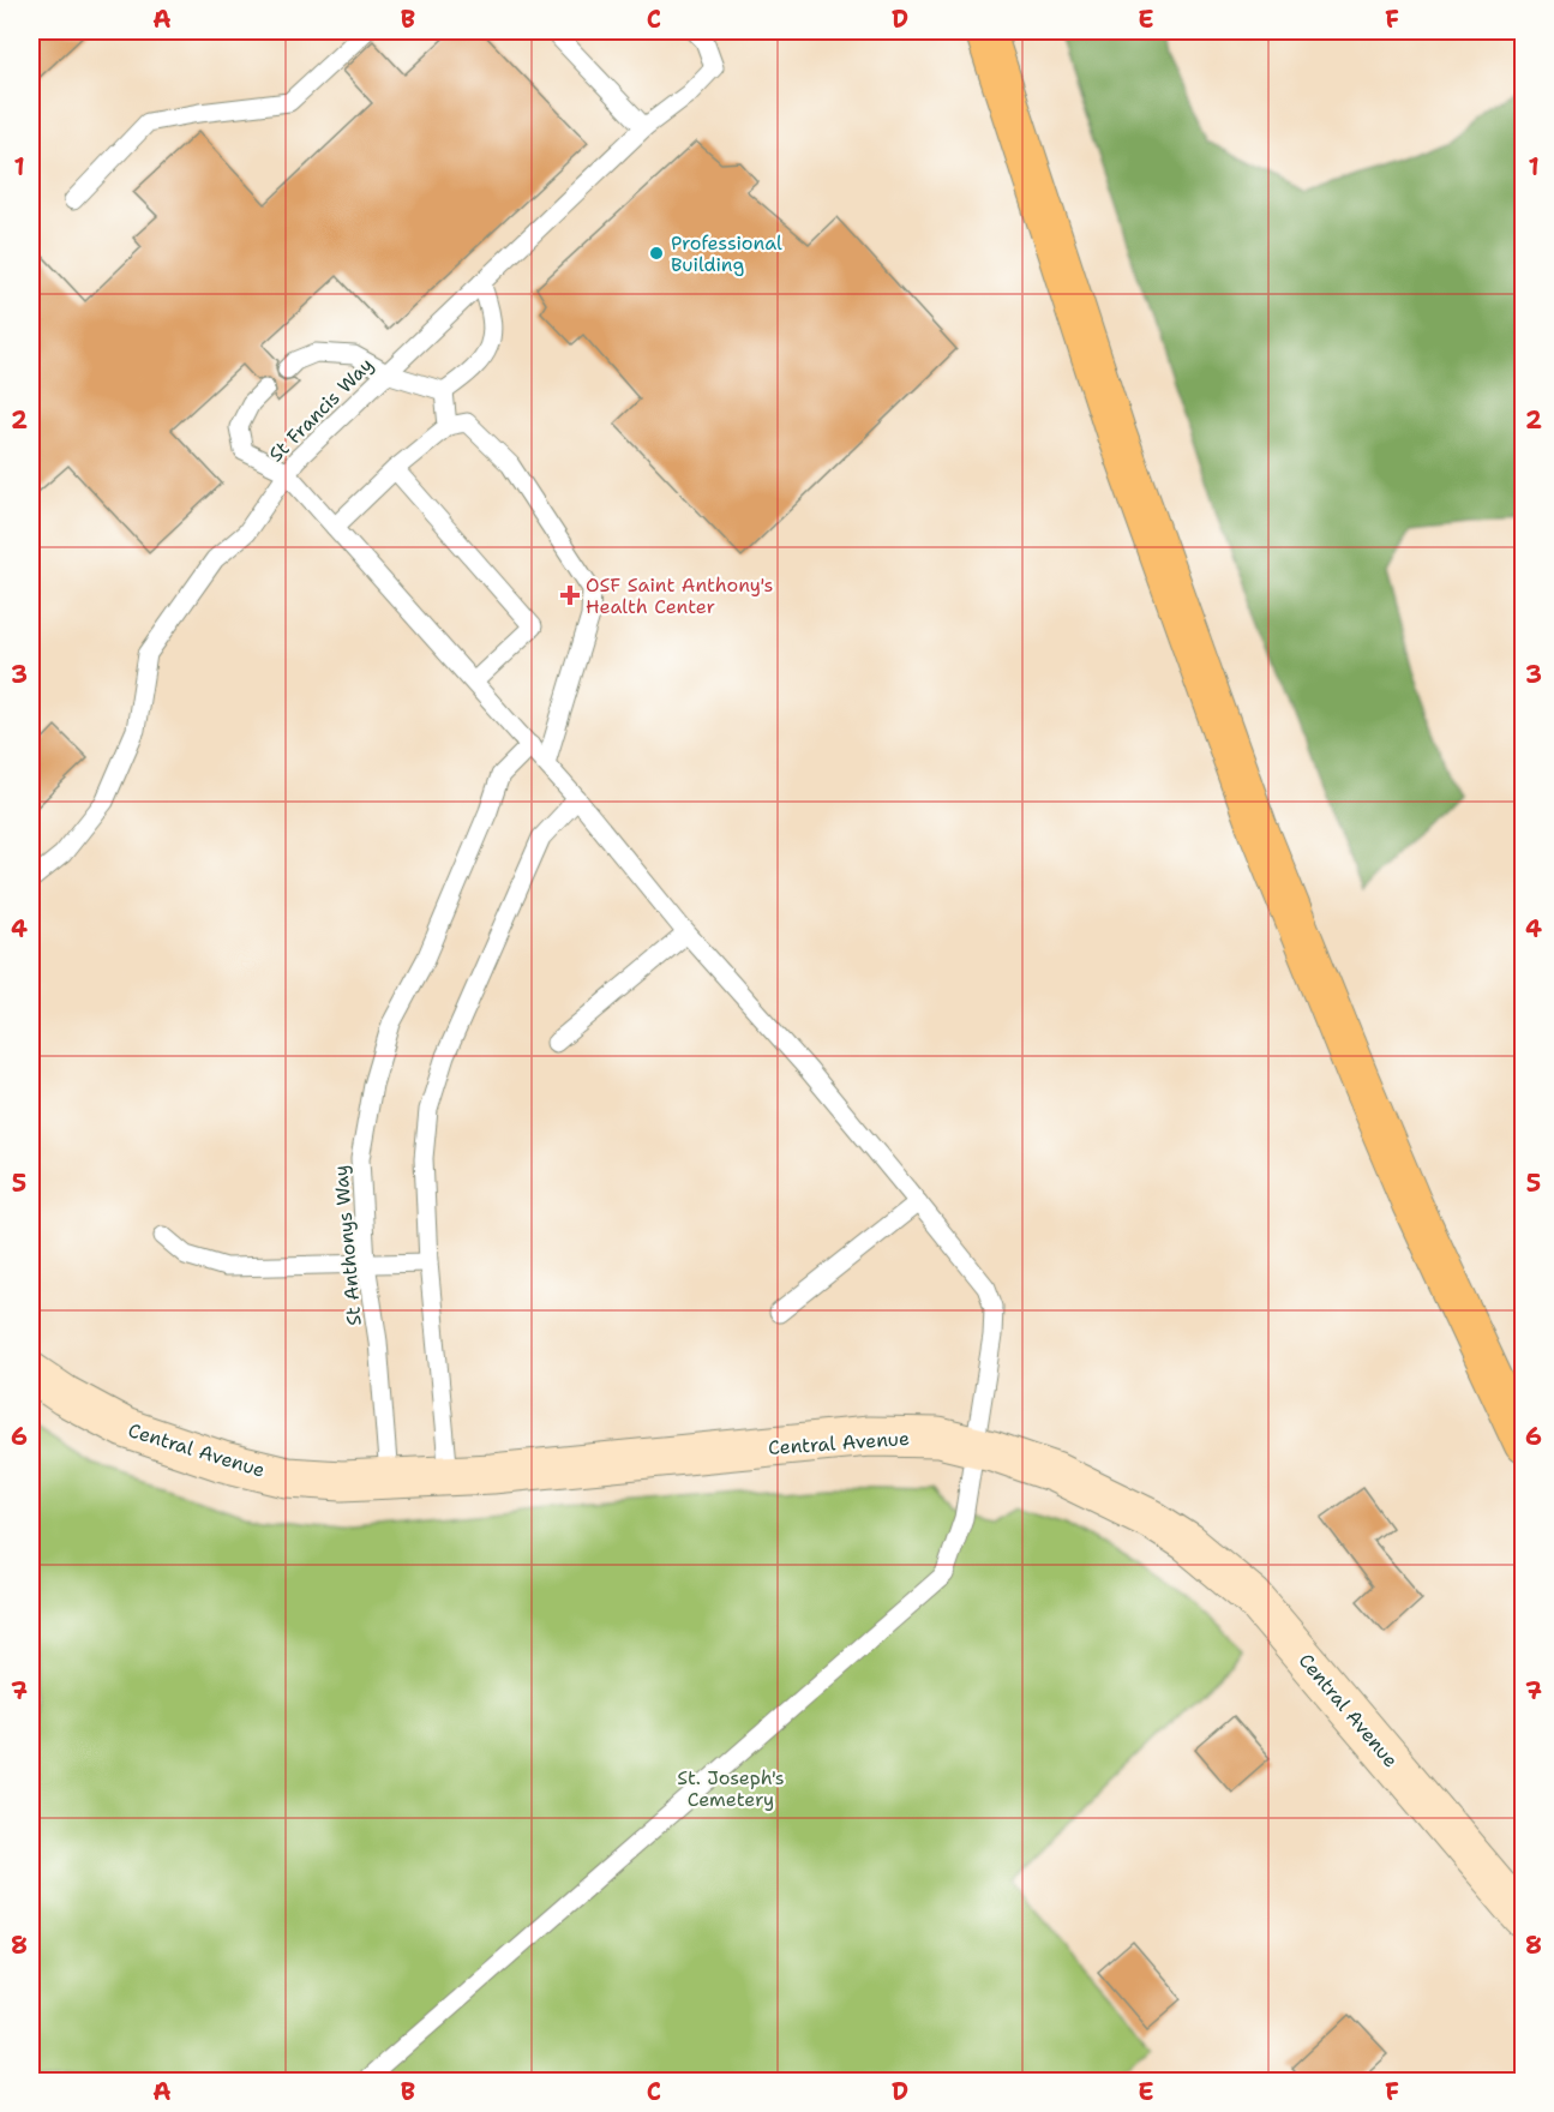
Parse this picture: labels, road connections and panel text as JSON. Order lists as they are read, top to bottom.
{
  "streets": {
    "street": ["Central Avenue"],
    "lane": ["St Francis Way", "St Anthonys Way"]
  },
  "crossings": [
    ["St Anthonys Way", "Central Avenue"]
  ],
  "parks": ["St. Joseph's Cemetery"],
  "places": {
    "other": ["Professional Building"],
    "health": ["OSF Saint Anthony's Health Center"]
  },
  "grid": {
    "columns": [
      "A",
      "B",
      "C",
      "D",
      "E",
      "F"
    ],
    "rows": [
      "1",
      "2",
      "3",
      "4",
      "5",
      "6",
      "7",
      "8"
    ]
  }
}
